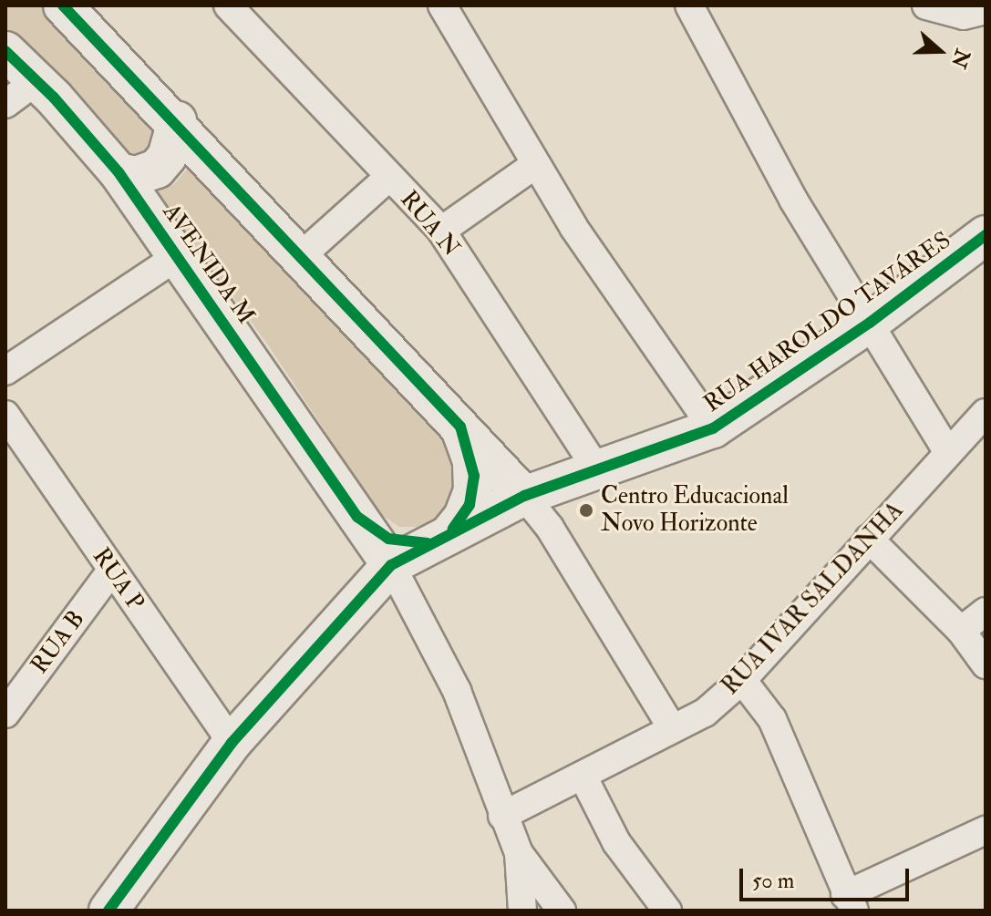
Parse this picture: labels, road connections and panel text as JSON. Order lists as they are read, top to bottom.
{
  "streets": {
    "street": [
      "RUA N",
      "AVENIDA M",
      "RUA HAROLDO TAVÁRES",
      "RUA P",
      "RUA IVAR SALDANHA",
      "RUA B"
    ]
  },
  "crossings": [
    ["RUA N", "RUA HAROLDO TAVÁRES"],
    ["AVENIDA M", "RUA HAROLDO TAVÁRES"],
    ["RUA P", "RUA B"]
  ],
  "places": ["Centro Educacional Novo Horizonte"],
  "scale_bar": "50 m",
  "north": "right"
}
